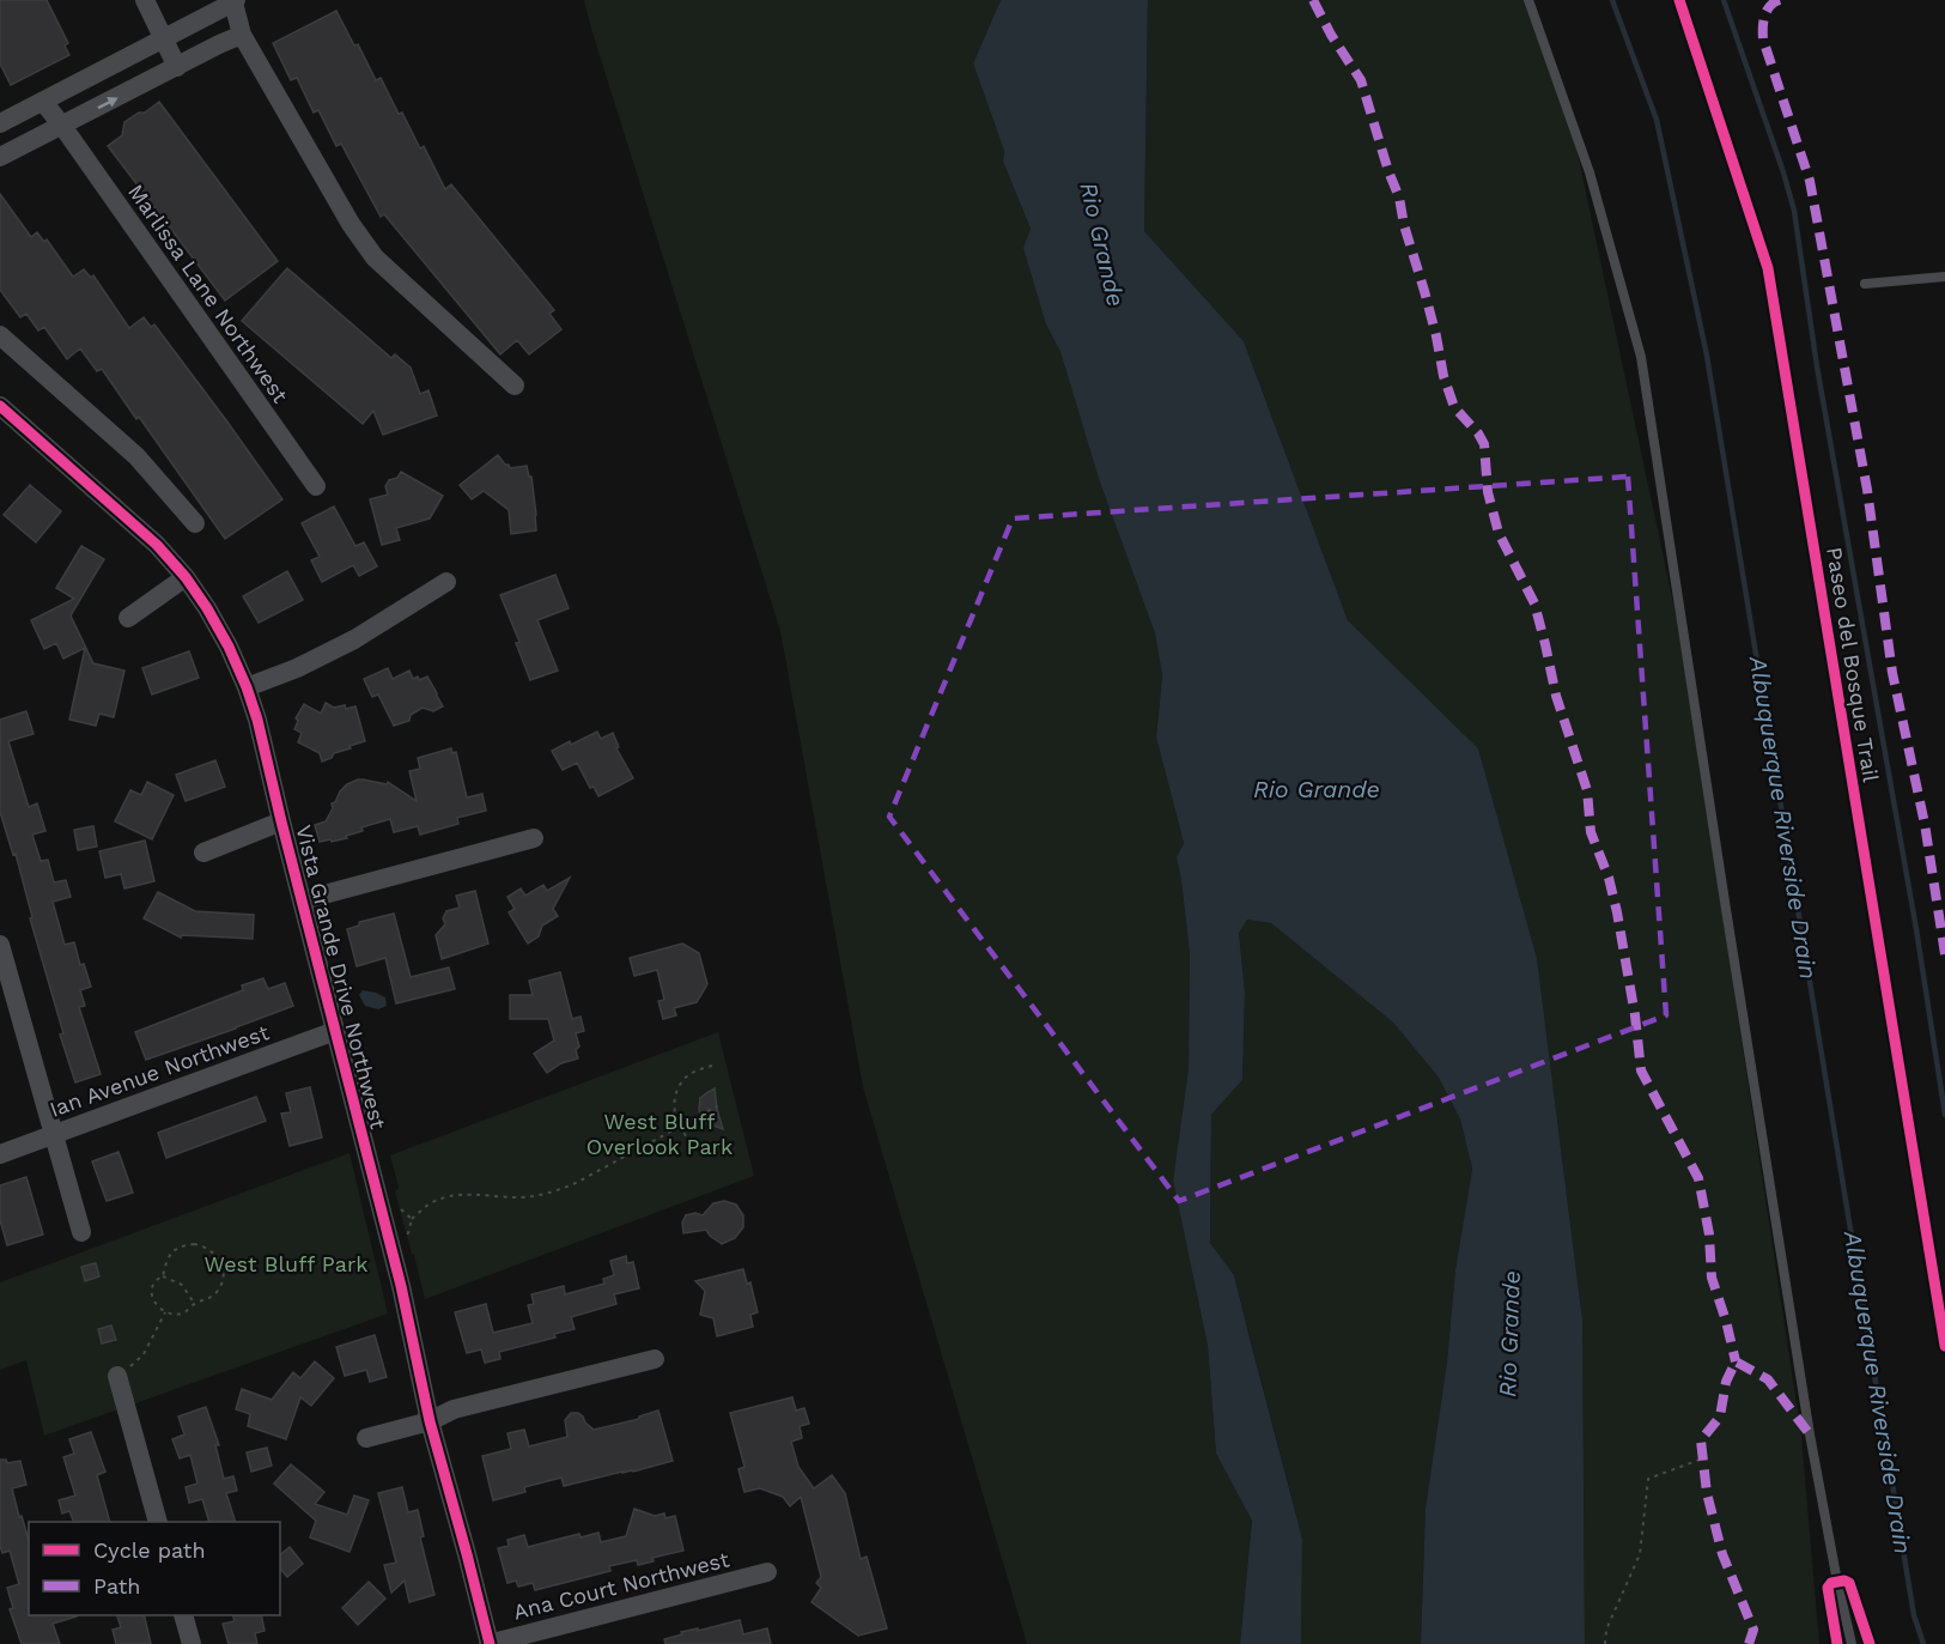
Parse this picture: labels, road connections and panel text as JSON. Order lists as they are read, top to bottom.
{
  "streets": {
    "street": [
      "Marlissa Lane Northwest",
      "Vista Grande Drive Northwest",
      "Ian Avenue Northwest",
      "Ana Court Northwest"
    ],
    "cycle path": ["Paseo del Bosque Trail"]
  },
  "crossings": [
    ["Vista Grande Drive Northwest", "Ian Avenue Northwest"],
    ["Vista Grande Drive Northwest", "Ana Court Northwest"]
  ],
  "water": ["Rio Grande", "Albuquerque Riverside Drain"],
  "parks": ["West Bluff Overlook Park", "West Bluff Park"],
  "legend": ["Cycle path", "Path"]
}
